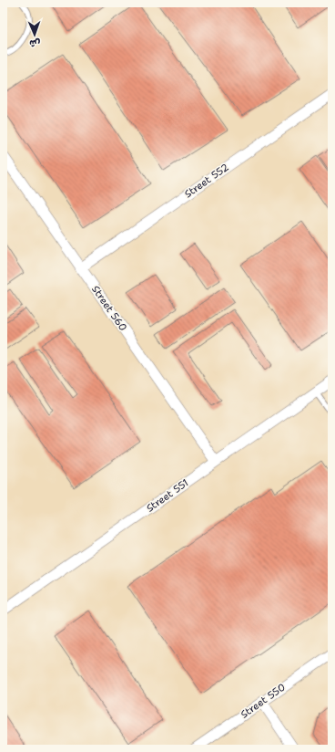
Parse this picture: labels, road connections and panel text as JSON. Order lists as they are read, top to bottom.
{
  "streets": {
    "street": [
      "Street 552",
      "Street 560",
      "Street 551",
      "Street 550"
    ]
  },
  "crossings": [
    ["Street 552", "Street 560"],
    ["Street 560", "Street 551"]
  ],
  "north": "bottom"
}
